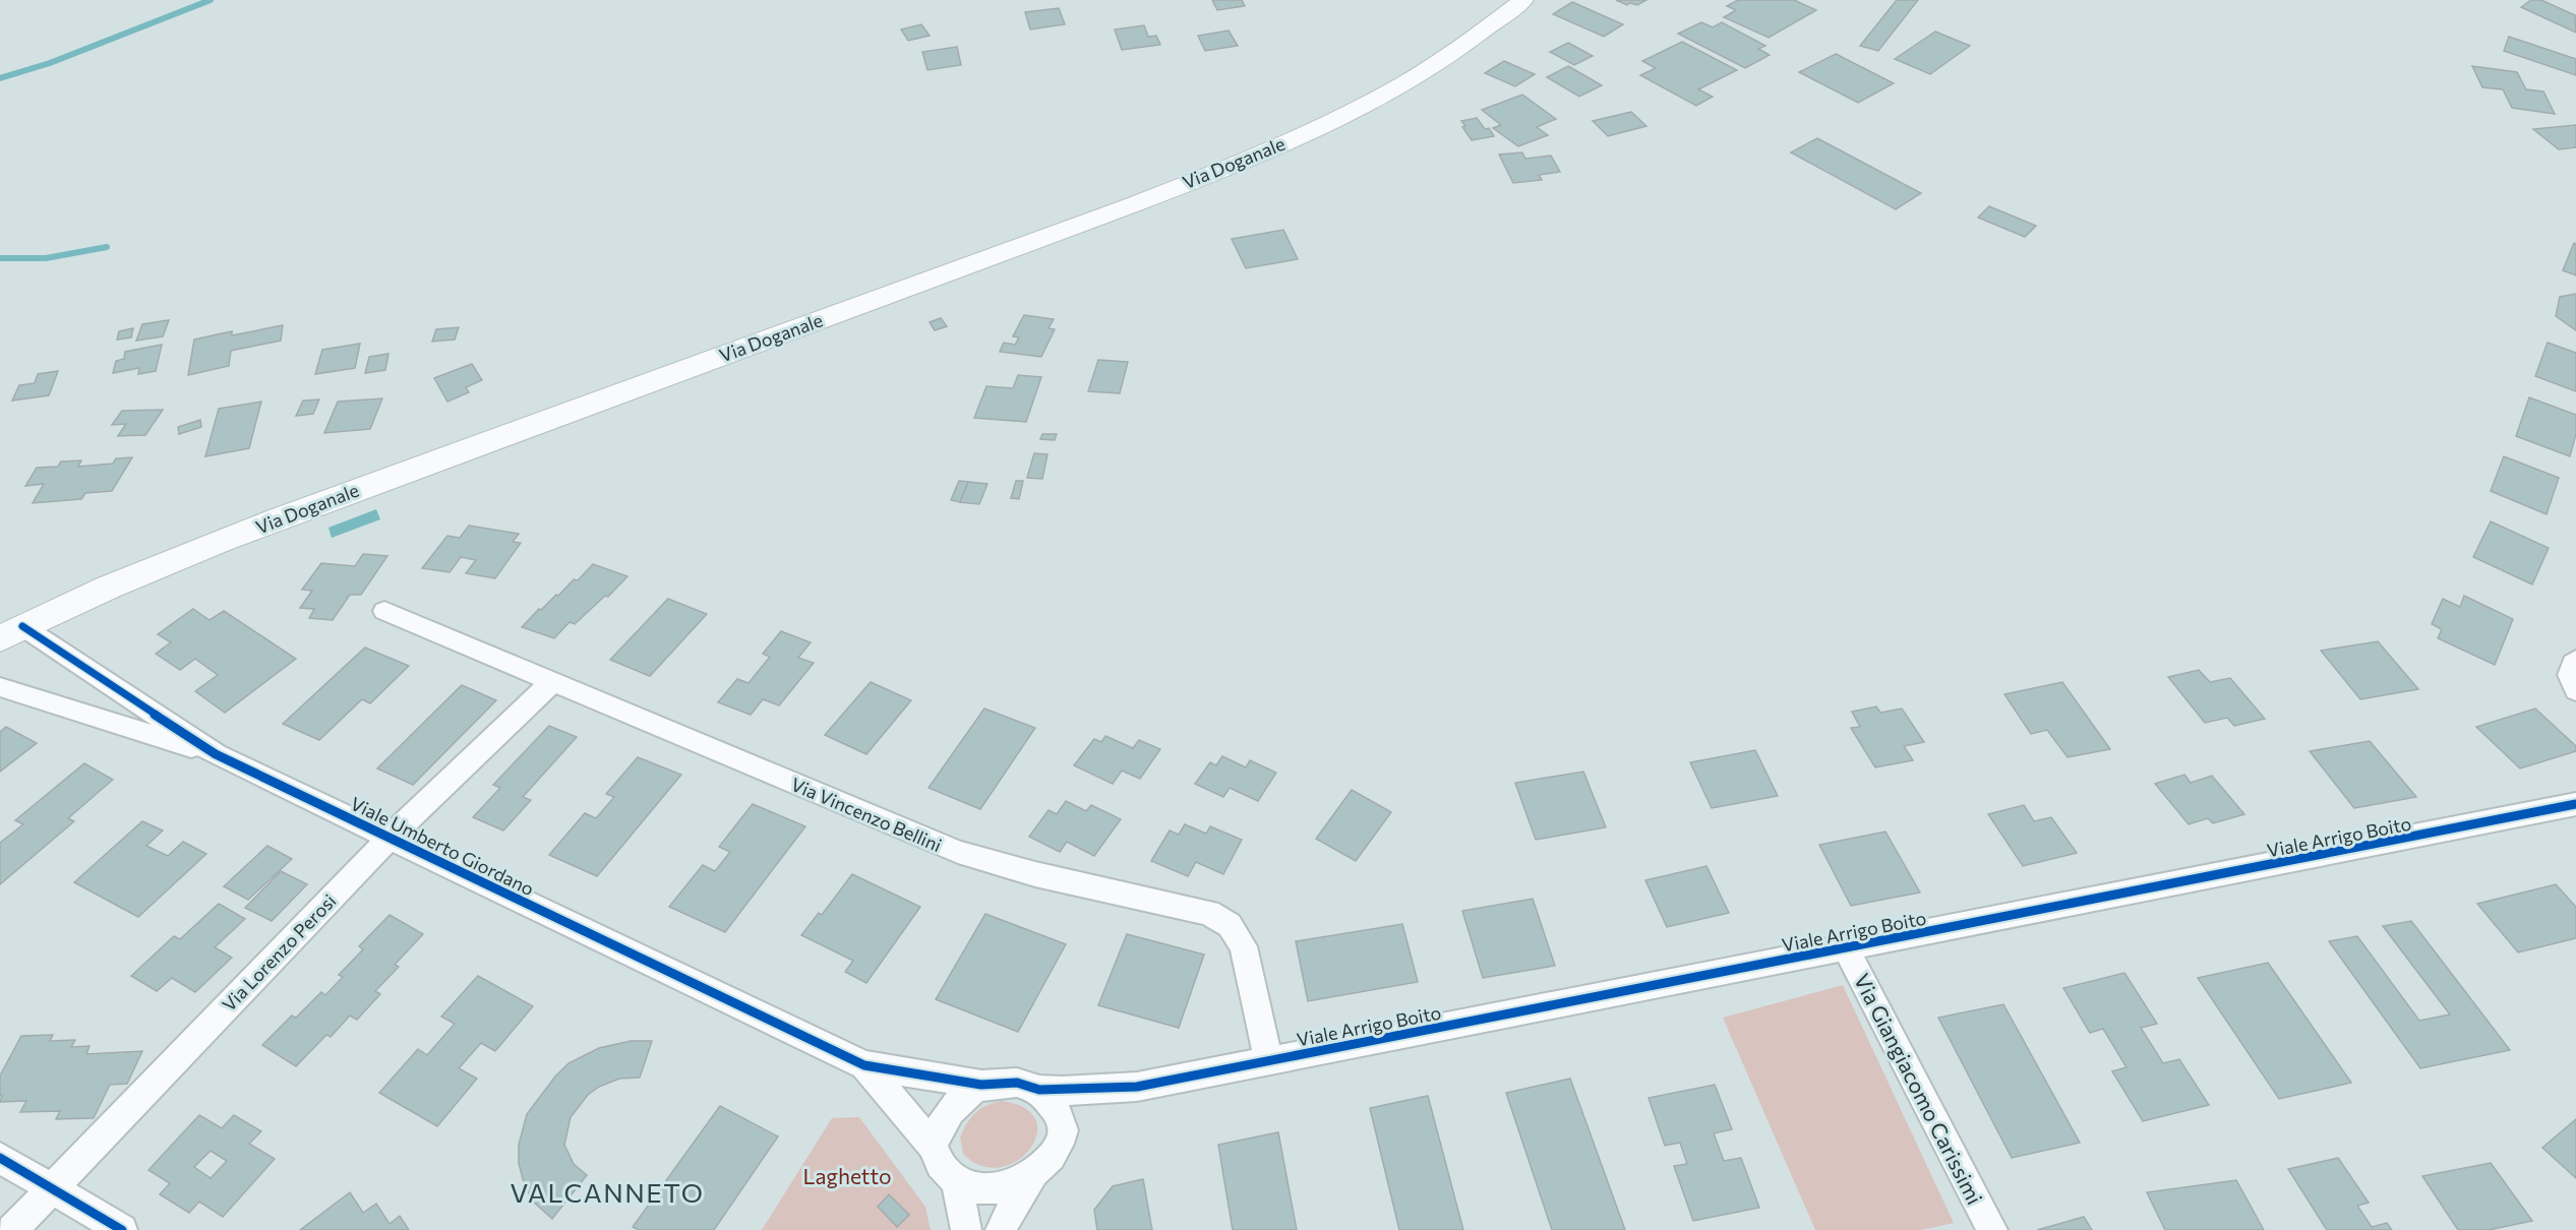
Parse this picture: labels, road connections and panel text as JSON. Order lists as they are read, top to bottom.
{
  "streets": {
    "main road": ["Via Doganale"],
    "street": [
      "Via Vincenzo Bellini",
      "Viale Arrigo Boito",
      "Viale Umberto Giordano",
      "Via Lorenzo Perosi",
      "Via Giangiacomo Carissimi"
    ]
  },
  "crossings": [
    ["Via Doganale", "Viale Umberto Giordano"],
    ["Via Vincenzo Bellini", "Viale Arrigo Boito"],
    ["Via Vincenzo Bellini", "Via Lorenzo Perosi"],
    ["Viale Arrigo Boito", "Via Giangiacomo Carissimi"],
    ["Viale Umberto Giordano", "Via Lorenzo Perosi"]
  ],
  "districts": ["VALCANNETO"],
  "parks": ["Laghetto"]
}
